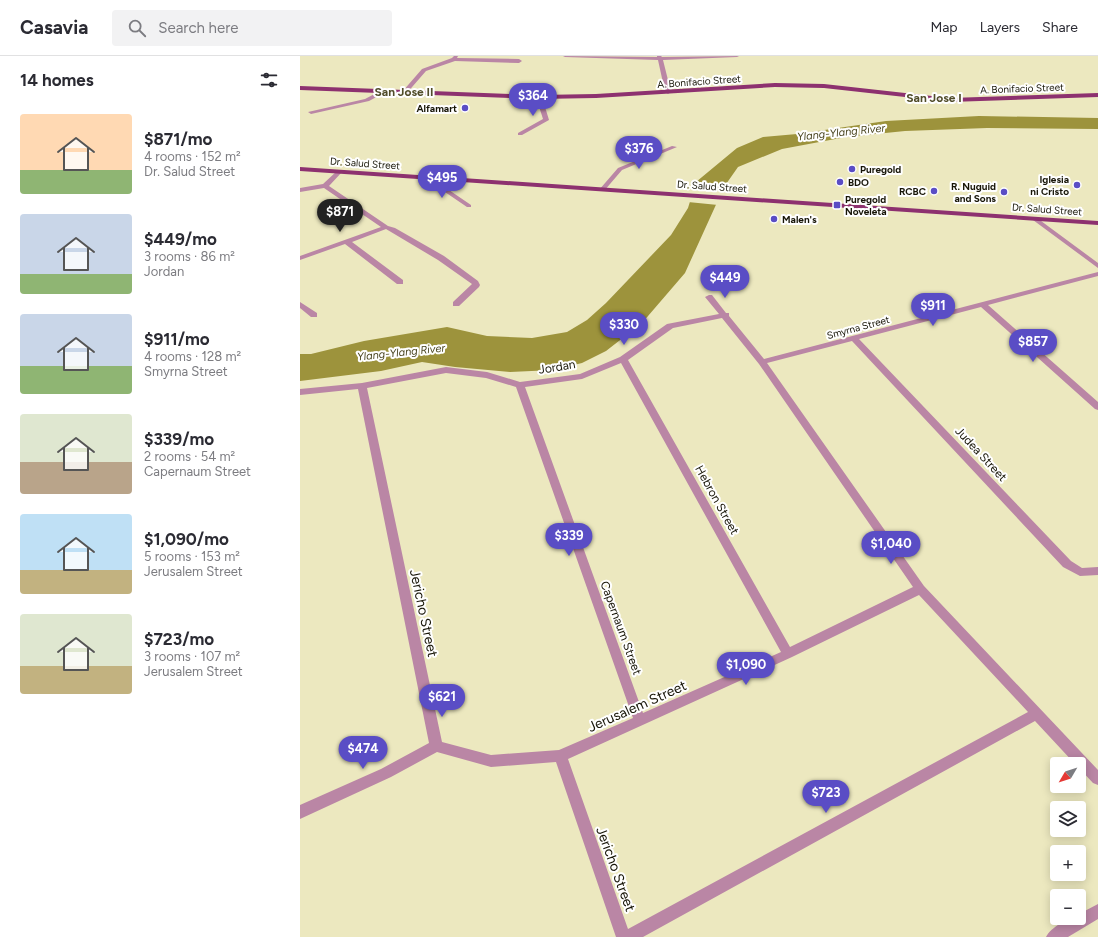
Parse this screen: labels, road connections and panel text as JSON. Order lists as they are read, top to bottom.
{
  "streets": {
    "main road": ["A. Bonifacio Street", "Dr. Salud Street"],
    "street": [
      "Smyrna Street",
      "Jordan",
      "Judea Street",
      "Hebron Street",
      "Jericho Street",
      "Capernaum Street",
      "Jerusalem Street"
    ]
  },
  "crossings": [
    ["Smyrna Street", "Judea Street"],
    ["Jordan", "Hebron Street"],
    ["Jordan", "Capernaum Street"],
    ["Hebron Street", "Jerusalem Street"],
    ["Jericho Street", "Jerusalem Street"],
    ["Capernaum Street", "Jerusalem Street"]
  ],
  "districts": ["San Jose II", "San Jose I"],
  "water": ["Ylang-Ylang River"],
  "places": {
    "other": [
      "Alfamart",
      "Puregold",
      "BDO",
      "Iglesia ni Cristo",
      "RCBC",
      "R. Nuguid and Sons",
      "Malen's"
    ],
    "transit": ["Puregold Noveleta"]
  },
  "north": "bottom left",
  "page": {
    "header": "Casavia",
    "search": "Search here",
    "nav": ["Map", "Layers", "Share"],
    "heading": "14 homes",
    "price": [
      "$364",
      "$376",
      "$495",
      "$871",
      "$449",
      "$911",
      "$330",
      "$857",
      "$339",
      "$1,040",
      "$1,090",
      "$621",
      "$474",
      "$723"
    ],
    "list": [
      {
        "name": "$871/mo",
        "note": "4 rooms · 152 m² · Dr. Salud Street"
      },
      {
        "name": "$449/mo",
        "note": "3 rooms · 86 m² · Jordan"
      },
      {
        "name": "$911/mo",
        "note": "4 rooms · 128 m² · Smyrna Street"
      },
      {
        "name": "$339/mo",
        "note": "2 rooms · 54 m² · Capernaum Street"
      },
      {
        "name": "$1,090/mo",
        "note": "5 rooms · 153 m² · Jerusalem Street"
      },
      {
        "name": "$723/mo",
        "note": "3 rooms · 107 m² · Jerusalem Street"
      }
    ],
    "map_buttons": ["+", "−"]
  }
}
